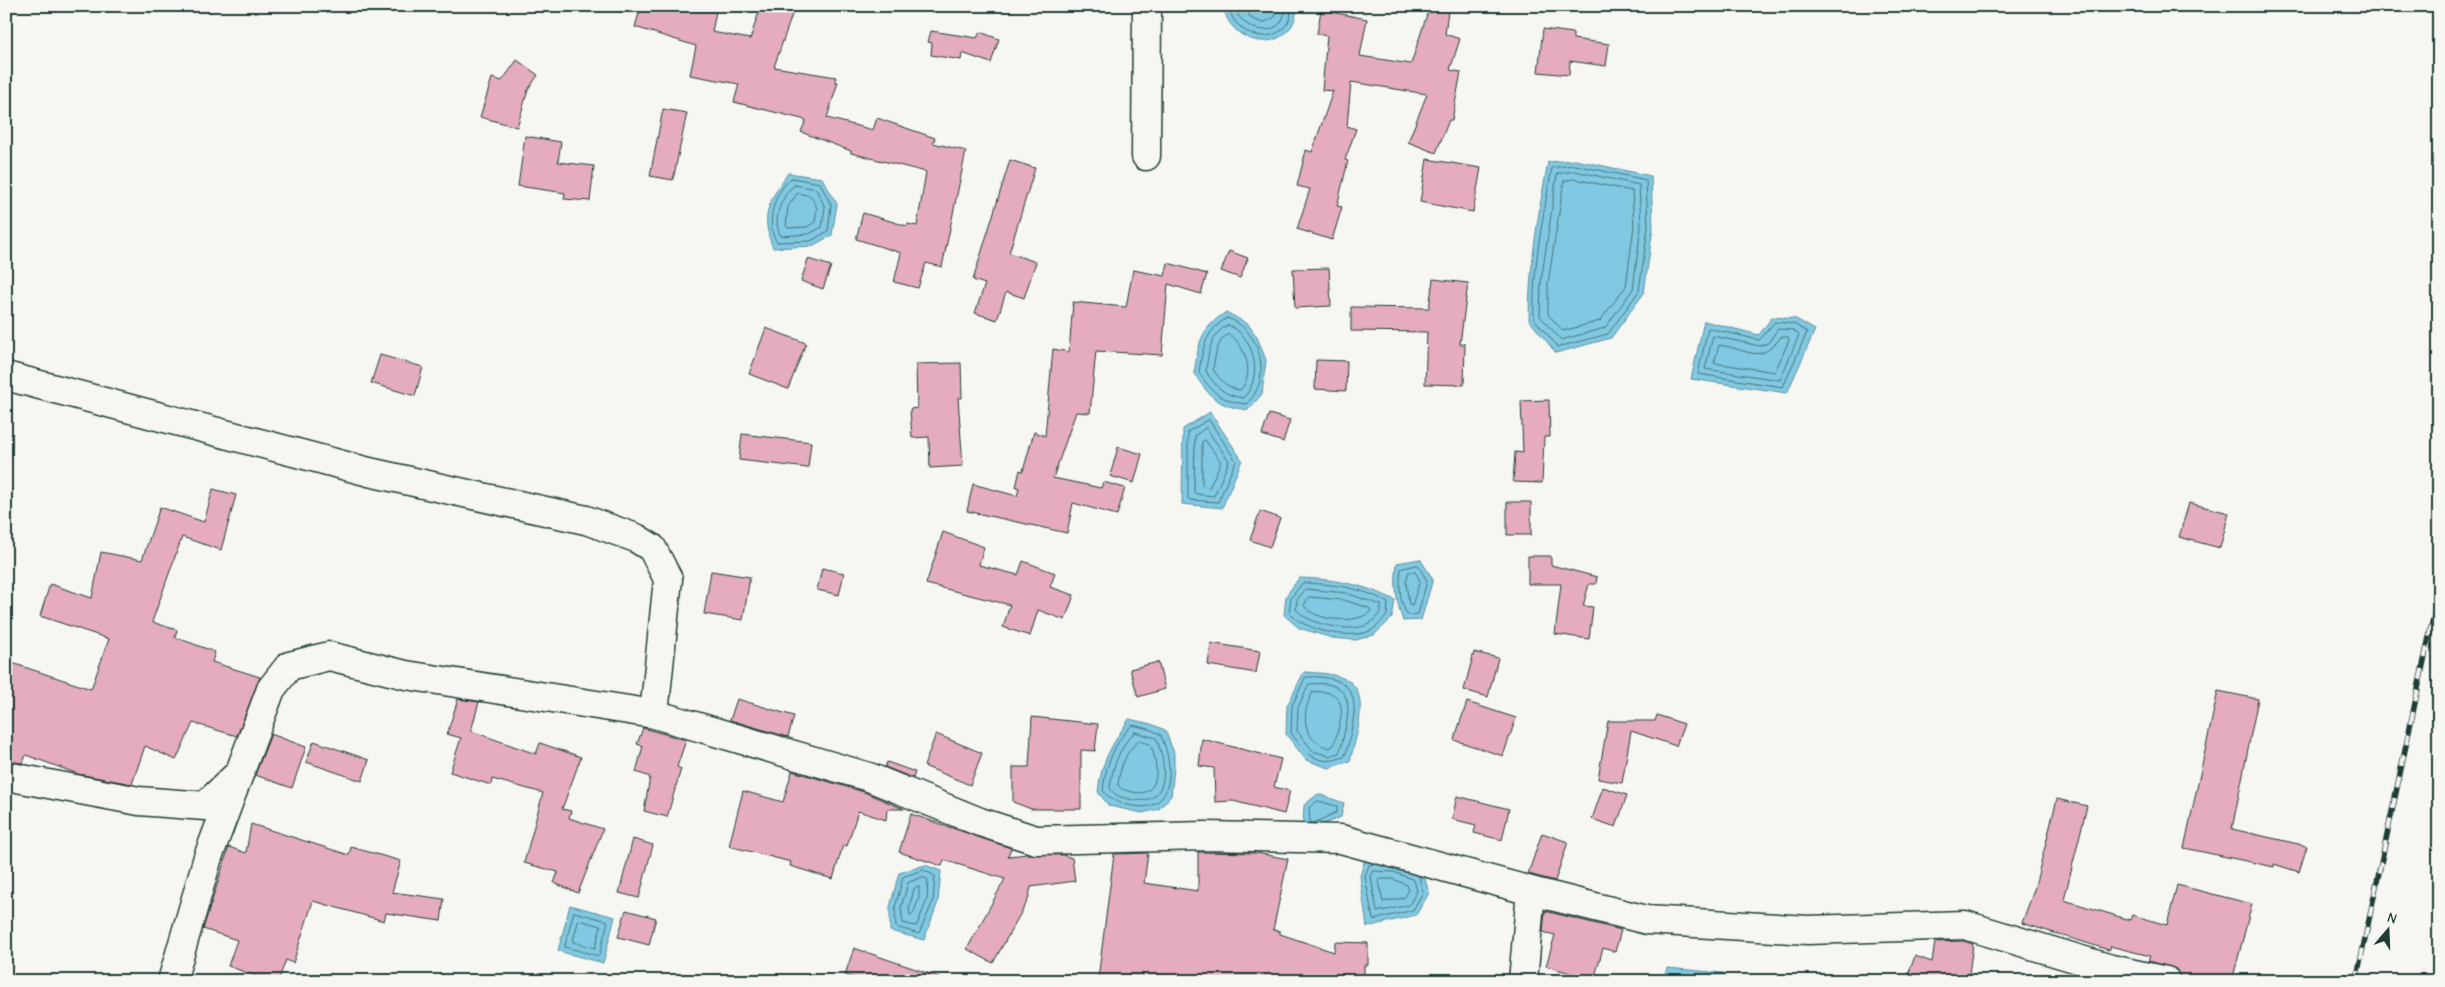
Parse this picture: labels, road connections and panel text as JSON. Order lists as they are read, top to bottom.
{
  "north": "top"
}
